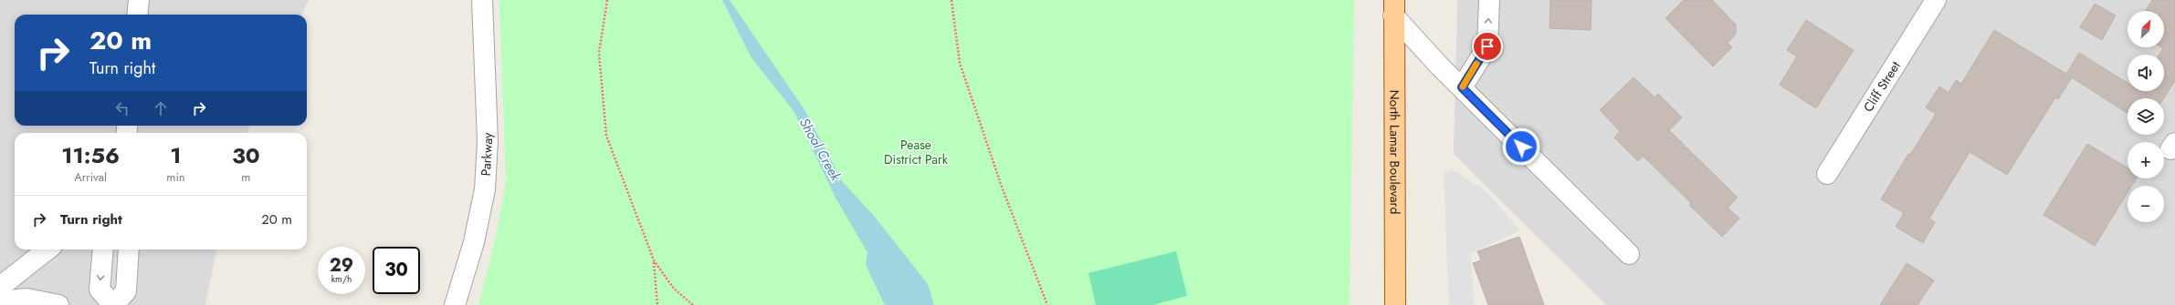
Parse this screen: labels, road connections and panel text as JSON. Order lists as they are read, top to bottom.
{
  "streets": {
    "main road": ["North Lamar Boulevard"],
    "street": ["Cliff Street", "Parkway"]
  },
  "water": ["Shoal Creek"],
  "parks": ["Pease District Park"],
  "north": "top right",
  "page": {
    "map_buttons": ["+", "−"],
    "turn": ["20 m", "Turn right"],
    "eta": [
      "11:56",
      "Arrival",
      "1",
      "min",
      "30",
      "m"
    ],
    "list": [
      {
        "name": "Turn right",
        "value": "20 m"
      }
    ],
    "speed": "29 km/h",
    "limit": "30"
  }
}
